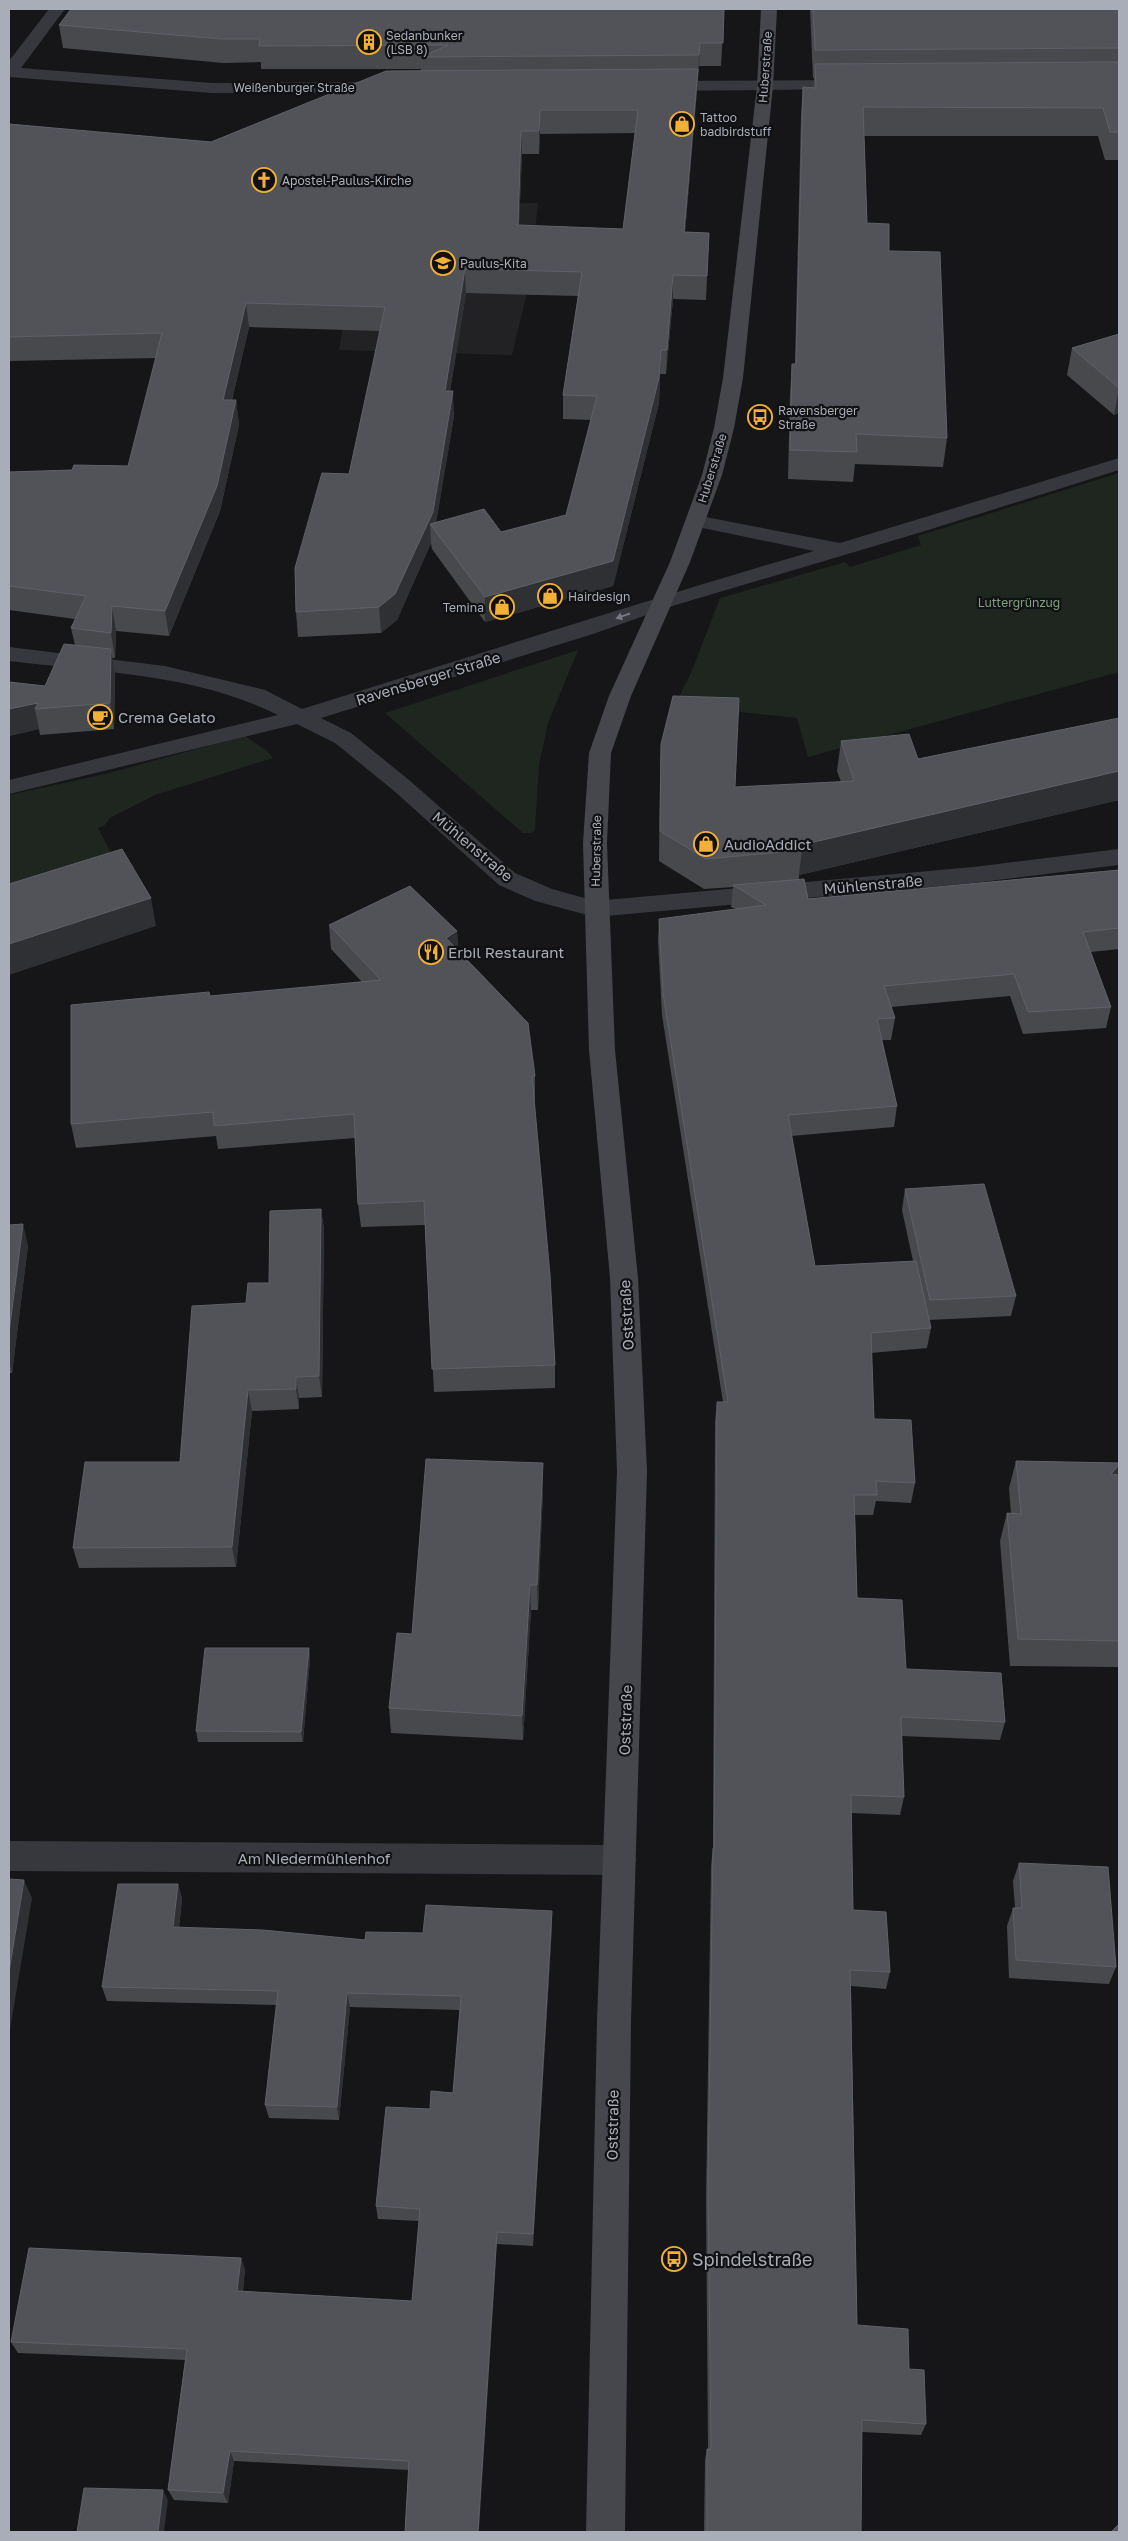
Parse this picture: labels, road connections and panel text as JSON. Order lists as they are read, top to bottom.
{
  "streets": {
    "street": [
      "Huberstraße",
      "Weißenburger Straße",
      "Ravensberger Straße",
      "Mühlenstraße",
      "Oststraße",
      "Am Niedermühlenhof"
    ]
  },
  "crossings": [
    ["Huberstraße", "Ravensberger Straße"],
    ["Huberstraße", "Mühlenstraße"],
    ["Huberstraße", "Oststraße"],
    ["Ravensberger Straße", "Mühlenstraße"],
    ["Mühlenstraße", "Oststraße"],
    ["Oststraße", "Am Niedermühlenhof"]
  ],
  "parks": ["Luttergrünzug"],
  "places": {
    "building": ["Sedanbunker (LSB 8)"],
    "shop": [
      "Tattoo badbirdstuff",
      "Hairdesign",
      "Temina",
      "AudioAddict"
    ],
    "church": ["Apostel-Paulus-Kirche"],
    "school or university": ["Paulus-Kita"],
    "bus stop": ["Ravensberger Straße", "Spindelstraße"],
    "cafe": ["Crema Gelato"],
    "restaurant": ["Erbil Restaurant"]
  }
}
